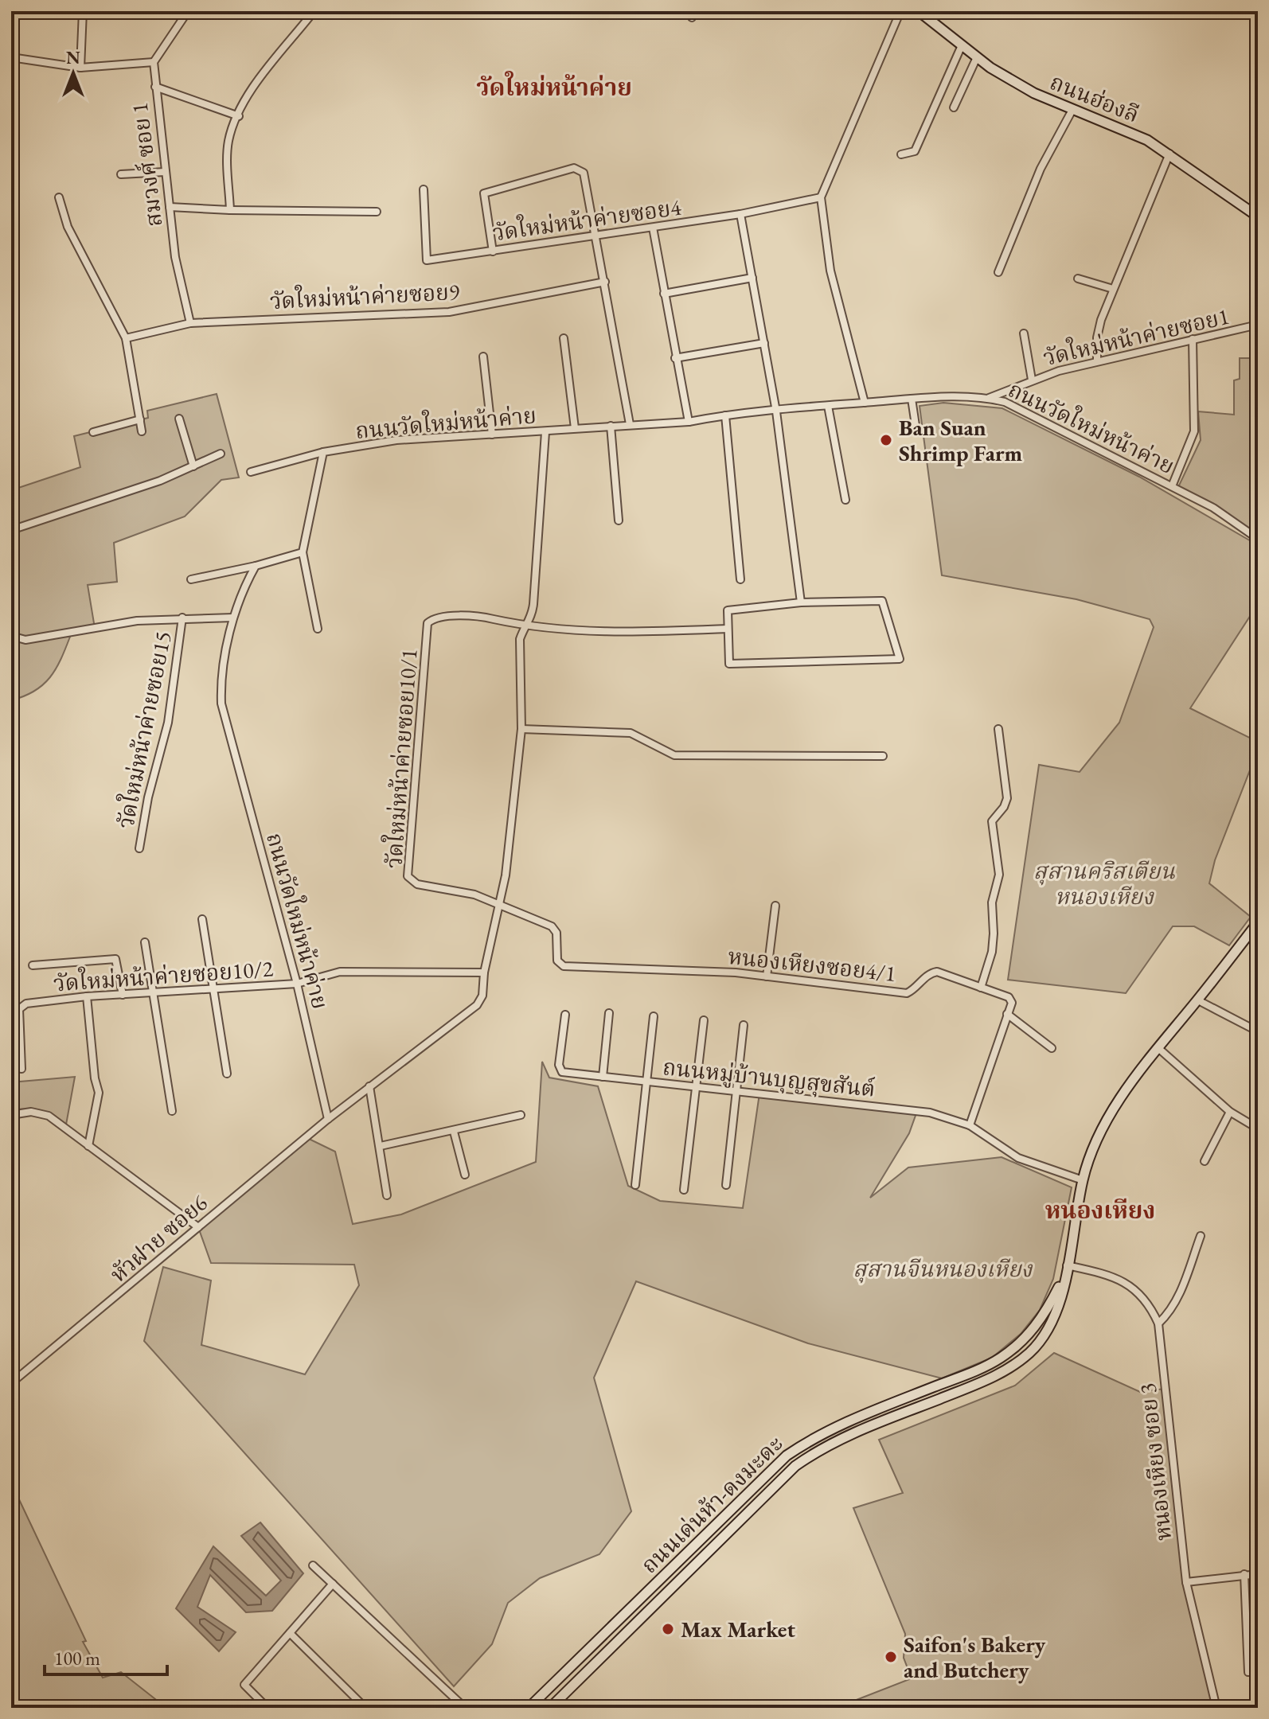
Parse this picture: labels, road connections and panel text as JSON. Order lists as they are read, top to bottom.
{
  "streets": {
    "main road": ["ถนนฮ่องลี", "ถนนเด่นห้า-ดงมะดะ"],
    "street": [
      "สมวงศ์ ซอย 1",
      "วัดใหม่หน้าค่ายซอย4",
      "วัดใหม่หน้าค่ายซอย9",
      "วัดใหม่หน้าค่ายซอย1",
      "ถนนวัดใหม่หน้าค่าย",
      "วัดใหม่หน้าค่ายซอย15",
      "วัดใหม่หน้าค่ายซอย10/1",
      "หนองเหียงซอย4/1",
      "วัดใหม่หน้าค่ายซอย10/2",
      "ถนนหมู่บ้านบุญสุขสันต์",
      "หัวฝาย ซอย6",
      "หนองเหียง ซอย 3"
    ]
  },
  "crossings": [
    ["สมวงศ์ ซอย 1", "วัดใหม่หน้าค่ายซอย9"],
    ["วัดใหม่หน้าค่ายซอย1", "ถนนวัดใหม่หน้าค่าย"],
    ["ถนนวัดใหม่หน้าค่าย", "วัดใหม่หน้าค่ายซอย10/2"],
    ["ถนนวัดใหม่หน้าค่าย", "หัวฝาย ซอย6"],
    ["วัดใหม่หน้าค่ายซอย10/1", "หนองเหียงซอย4/1"],
    ["วัดใหม่หน้าค่ายซอย10/1", "หัวฝาย ซอย6"],
    ["หนองเหียงซอย4/1", "หัวฝาย ซอย6"],
    ["วัดใหม่หน้าค่ายซอย10/2", "หัวฝาย ซอย6"],
    ["ถนนหมู่บ้านบุญสุขสันต์", "ถนนเด่นห้า-ดงมะดะ"],
    ["หนองเหียง ซอย 3", "ถนนเด่นห้า-ดงมะดะ"]
  ],
  "districts": ["วัดใหม่หน้าค่าย", "หนองเหียง"],
  "parks": ["สุสานคริสเตียน หนองเหียง", "สุสานจีนหนองเหียง"],
  "places": ["Ban Suan Shrimp Farm", "Max Market", "Saifon's Bakery and Butchery"],
  "scale_bar": "100 m",
  "north": "top"
}
